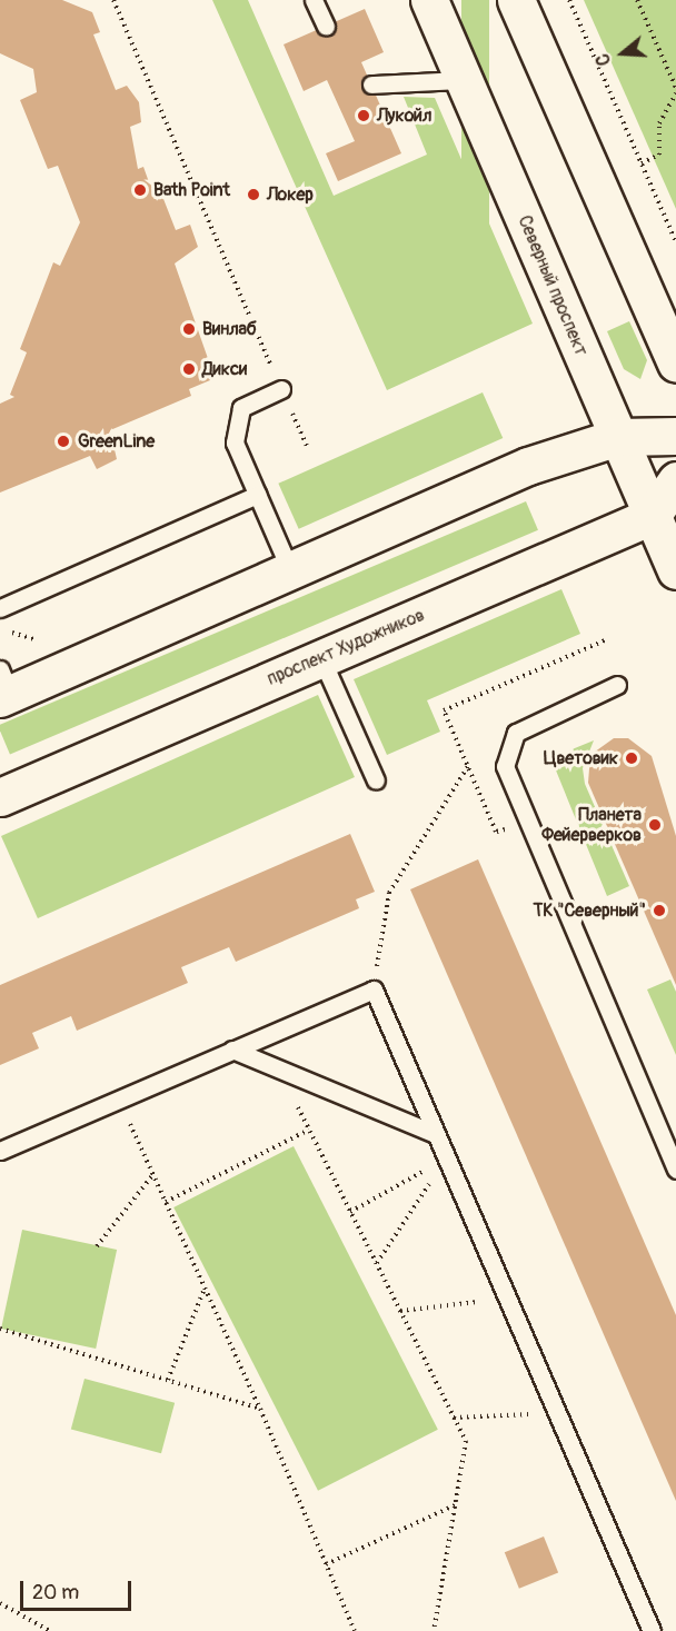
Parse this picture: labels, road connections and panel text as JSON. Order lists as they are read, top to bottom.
{
  "streets": {
    "street": ["Северный проспект", "проспект Художников"]
  },
  "crossings": [
    ["Северный проспект", "проспект Художников"]
  ],
  "places": [
    "Лукойл",
    "Bath Point",
    "Локер",
    "Винлаб",
    "Дикси",
    "GreenLine",
    "Цветовик",
    "Планета Фейерверков",
    "ТК \"Северный\""
  ],
  "scale_bar": "20 m",
  "north": "left"
}
